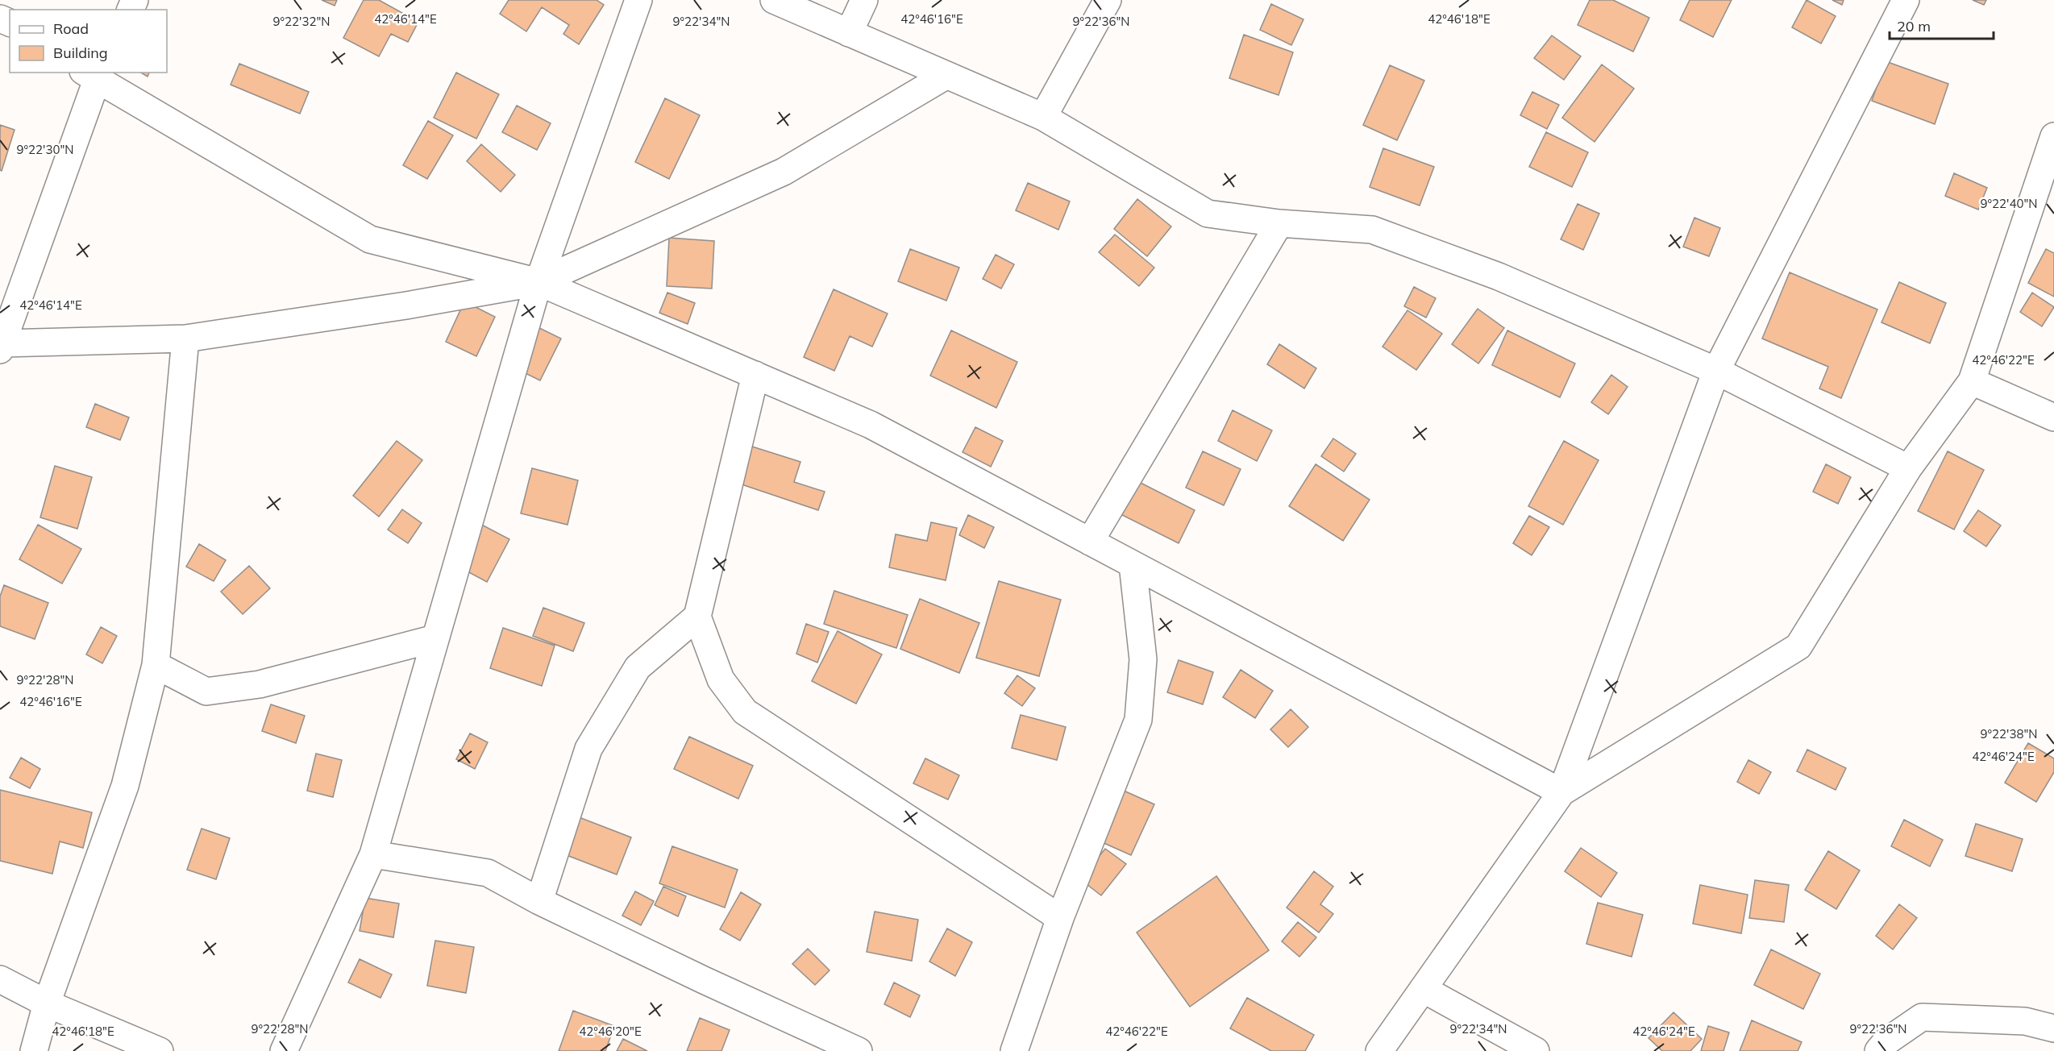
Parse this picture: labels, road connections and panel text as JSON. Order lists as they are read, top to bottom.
{
  "legend": ["Road", "Building"],
  "scale_bar": "20 m",
  "coordinates": [
    "42°46'14\"E",
    "42°46'16\"E",
    "42°46'18\"E",
    "9°22'32\"N",
    "9°22'34\"N",
    "9°22'36\"N",
    "9°22'30\"N",
    "9°22'40\"N",
    "42°46'22\"E",
    "9°22'28\"N",
    "9°22'38\"N",
    "42°46'24\"E",
    "42°46'20\"E"
  ]
}
